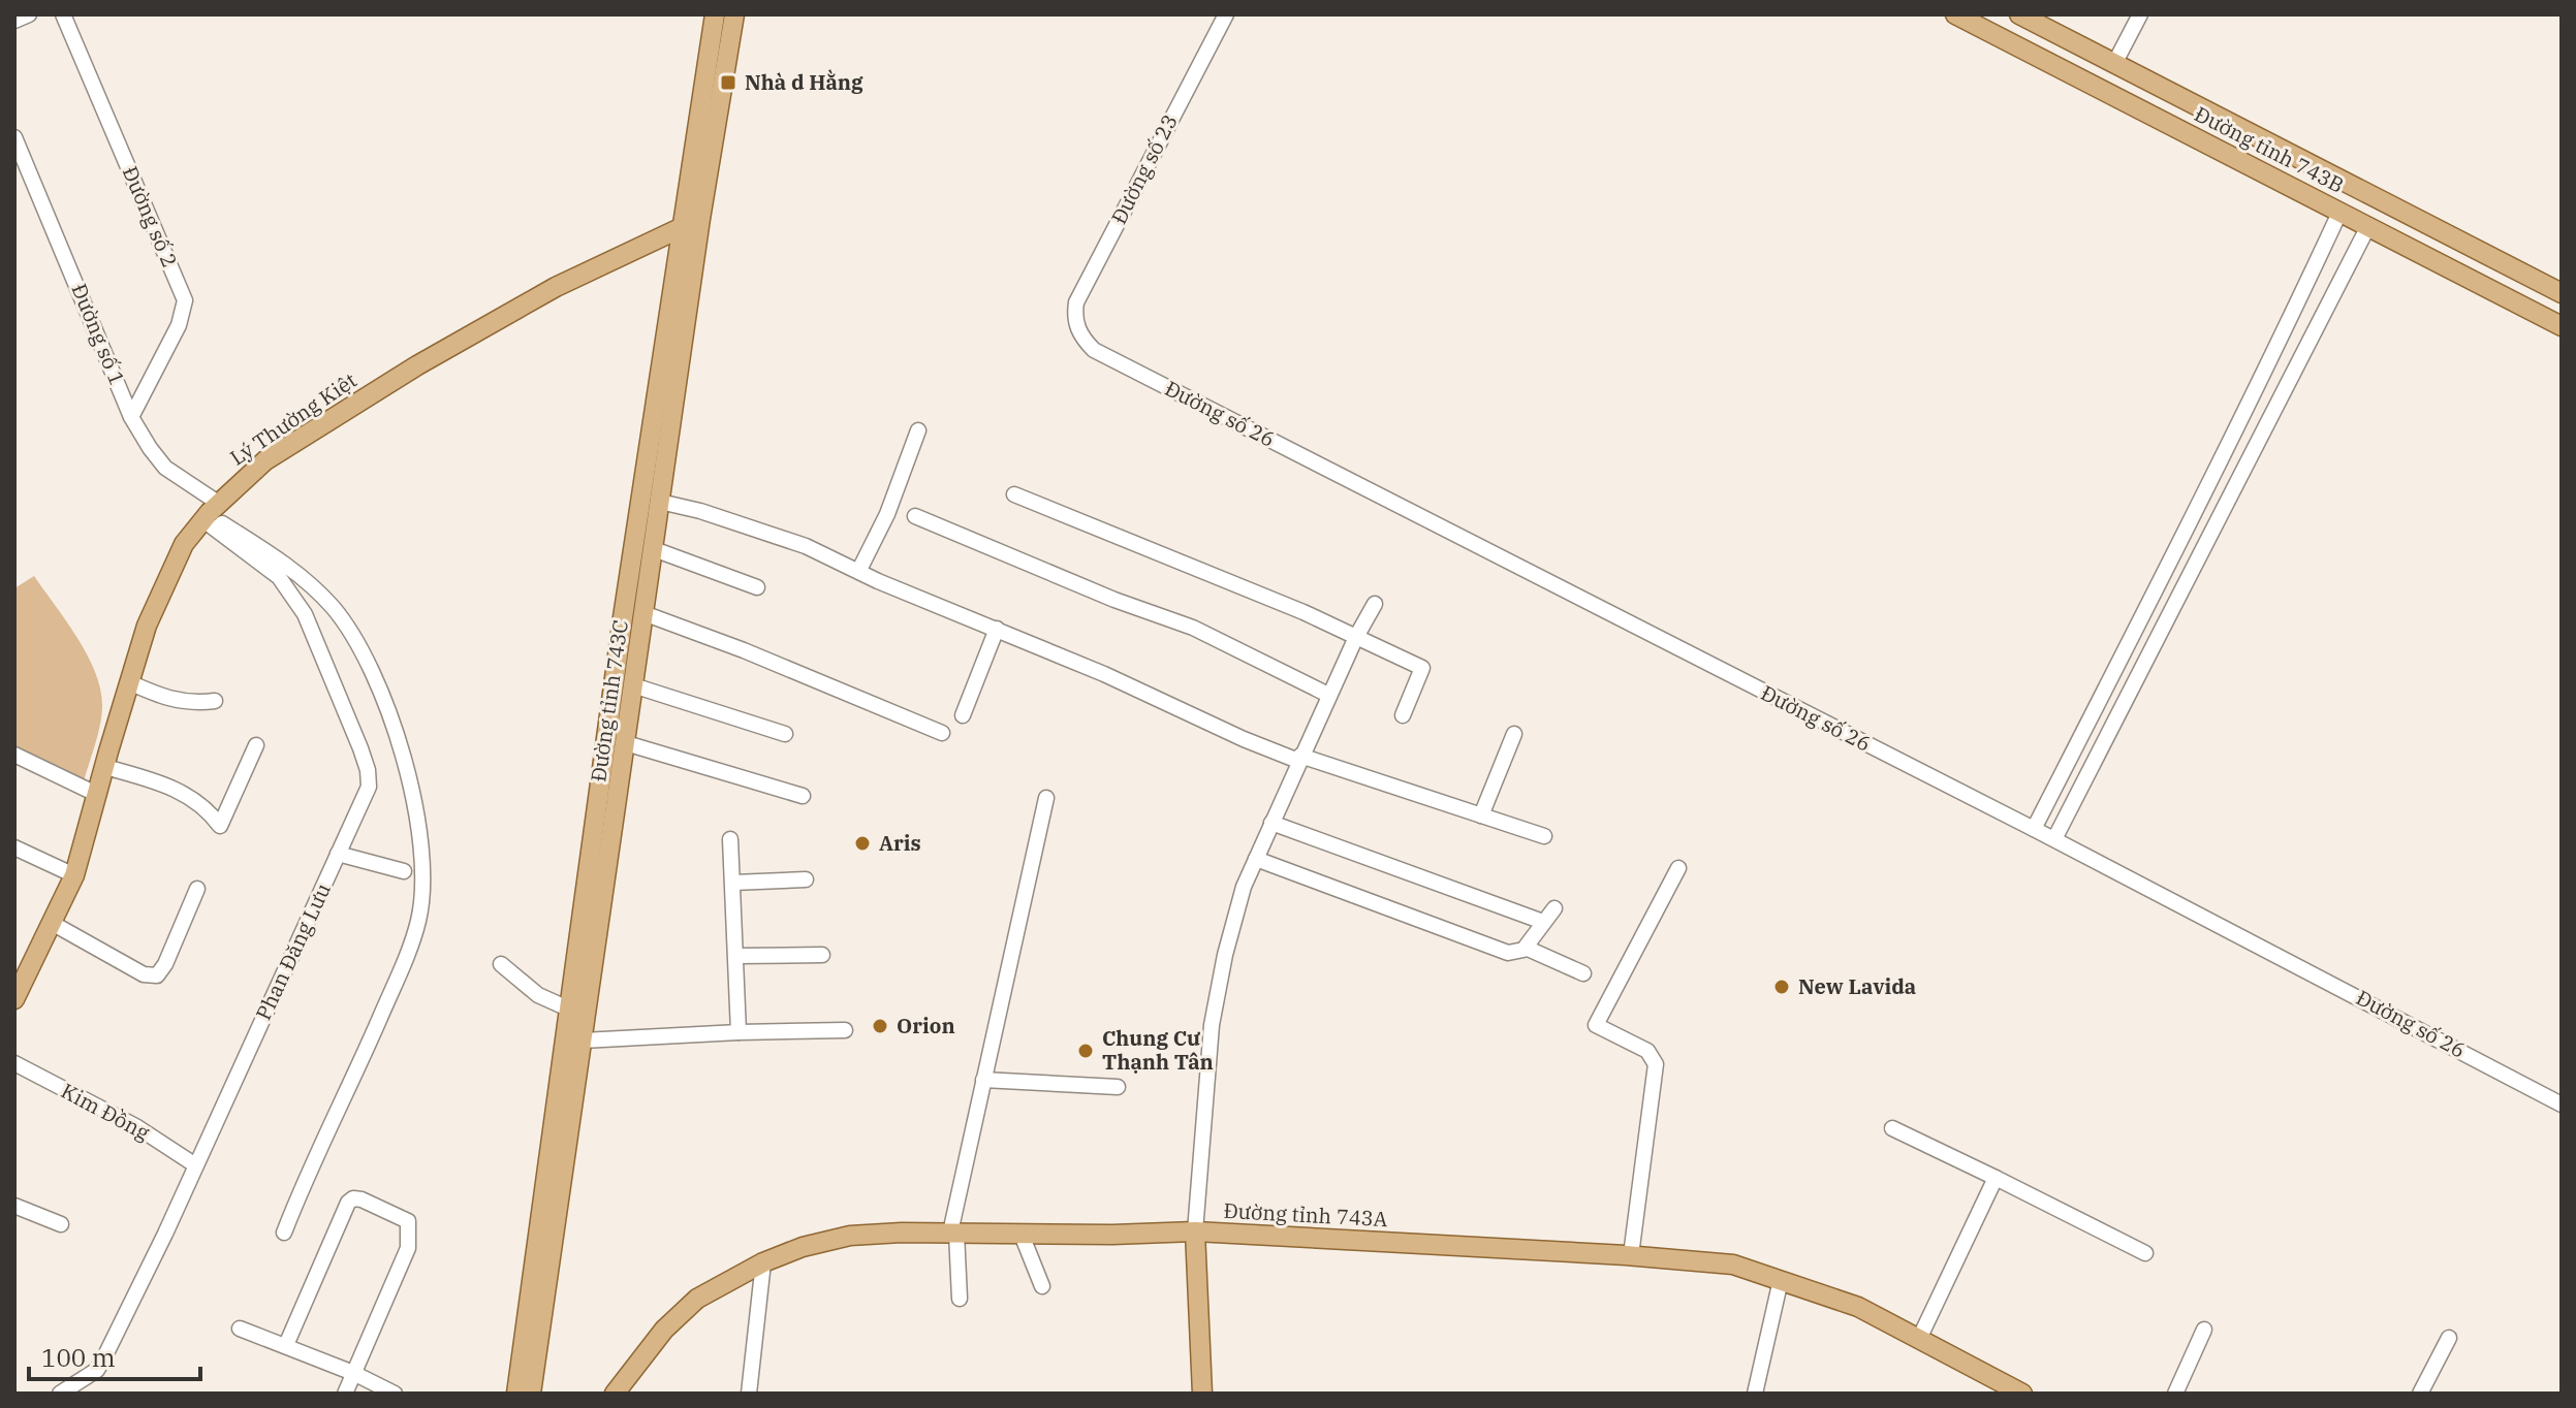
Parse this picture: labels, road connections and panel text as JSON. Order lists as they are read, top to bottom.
{
  "streets": {
    "main road": [
      "Đường tỉnh 743B",
      "Lý Thường Kiệt",
      "Đường tỉnh 743C",
      "Đường tỉnh 743A"
    ],
    "street": [
      "Đường số 23",
      "Đường số 2",
      "Đường số 1",
      "Đường số 26",
      "Phan Đăng Lưu",
      "Kim Đồng"
    ]
  },
  "crossings": [
    ["Đường số 23", "Đường số 26"],
    ["Đường số 2", "Đường số 1"],
    ["Đường số 1", "Lý Thường Kiệt"],
    ["Đường số 1", "Phan Đăng Lưu"],
    ["Lý Thường Kiệt", "Đường tỉnh 743C"],
    ["Lý Thường Kiệt", "Phan Đăng Lưu"],
    ["Phan Đăng Lưu", "Kim Đồng"]
  ],
  "places": {
    "transit": ["Nhà d Hằng"],
    "other": [
      "Aris",
      "New Lavida",
      "Orion",
      "Chung Cư Thạnh Tân"
    ]
  },
  "scale_bar": "100 m"
}
